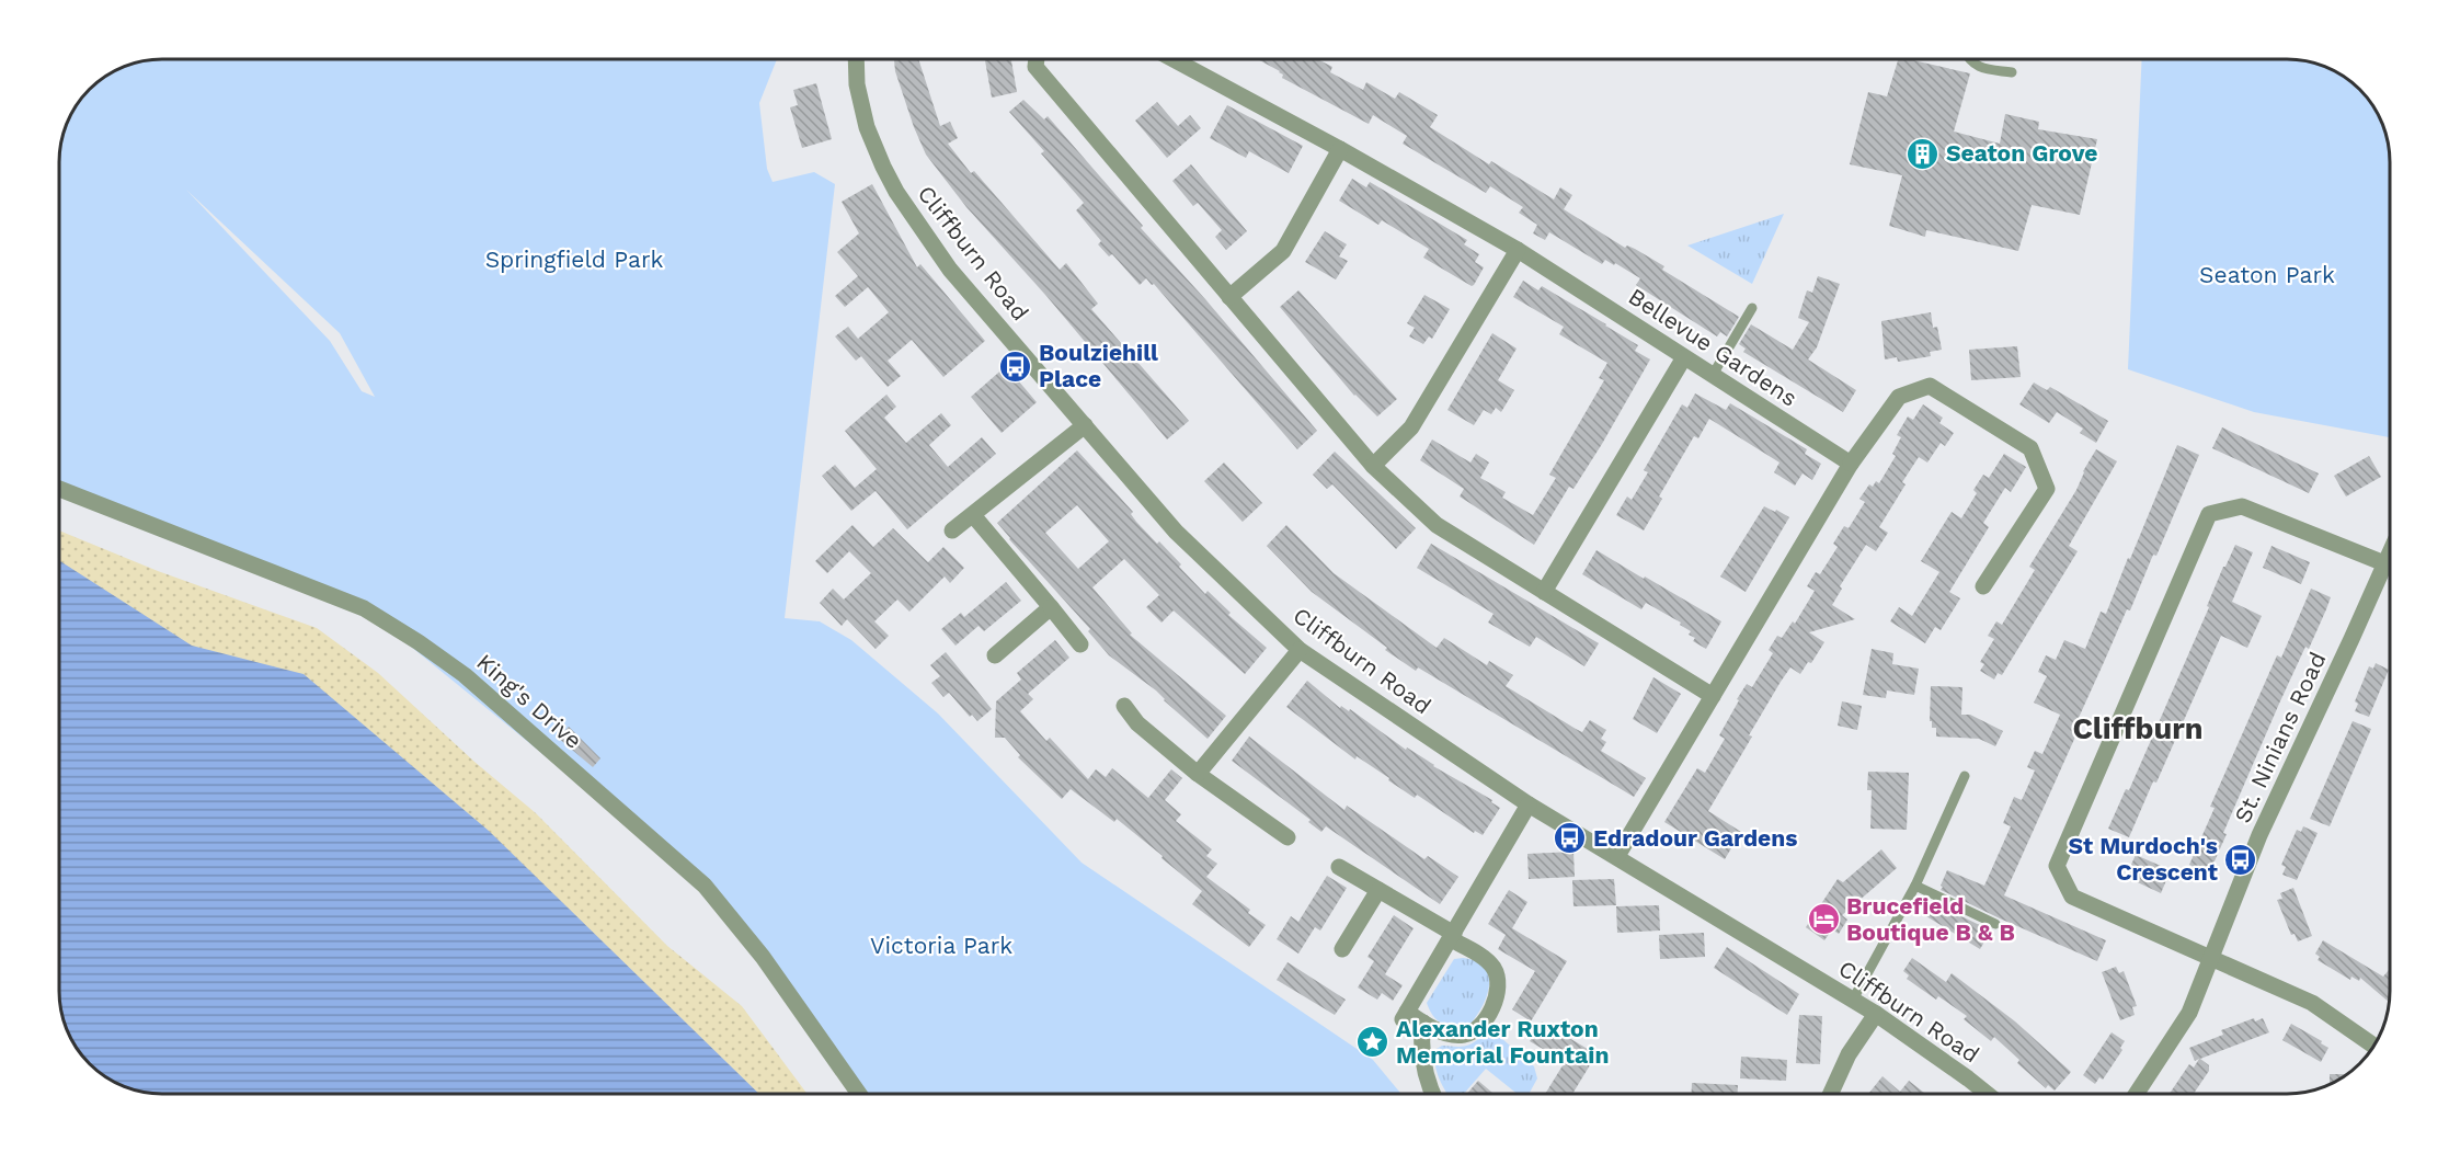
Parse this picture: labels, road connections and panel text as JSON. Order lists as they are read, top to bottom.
{
  "streets": {
    "street": [
      "Cliffburn Road",
      "Bellevue Gardens",
      "King's Drive",
      "St. Ninians Road"
    ]
  },
  "districts": ["Cliffburn"],
  "parks": ["Springfield Park", "Seaton Park", "Victoria Park"],
  "places": {
    "building": ["Seaton Grove"],
    "bus stop": ["Boulziehill Place", "Edradour Gardens", "St Murdoch's Crescent"],
    "hotel": ["Brucefield Boutique B & B"],
    "place": ["Alexander Ruxton Memorial Fountain"]
  }
}
